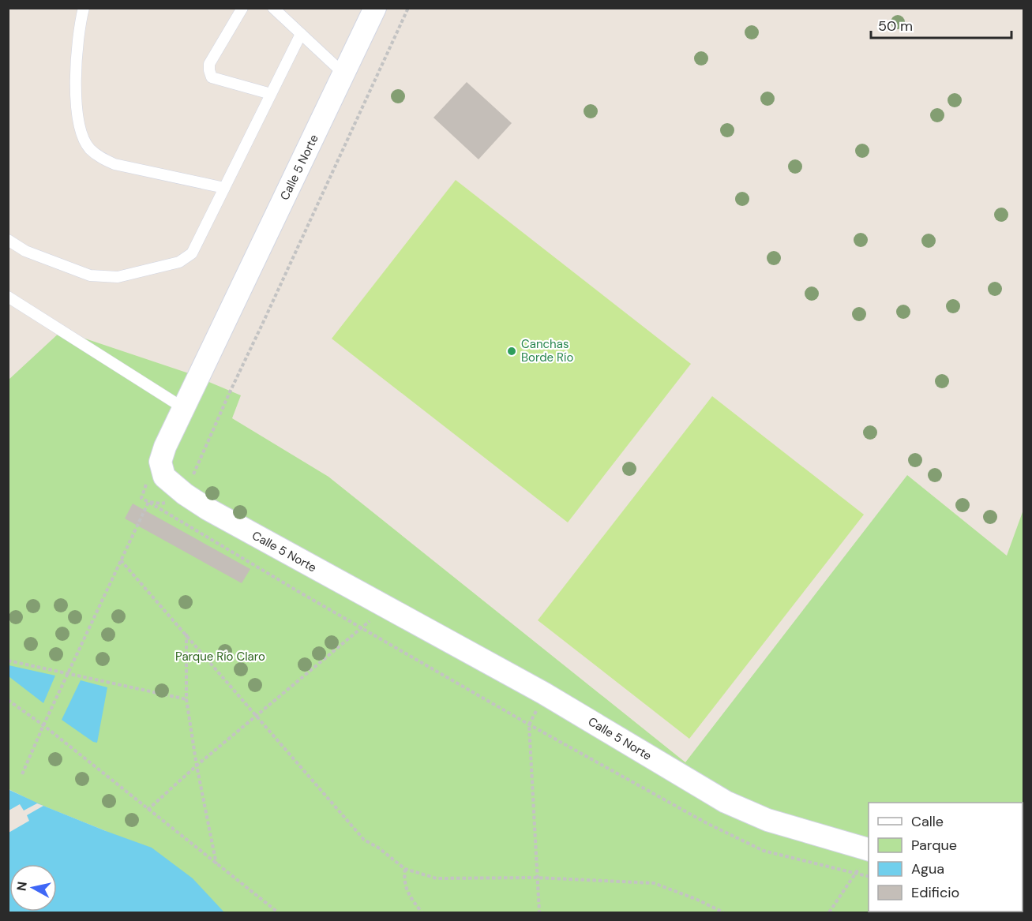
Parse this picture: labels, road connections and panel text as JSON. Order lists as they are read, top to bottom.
{
  "streets": {
    "street": ["Calle 5 Norte"]
  },
  "parks": ["Parque Río Claro"],
  "places": ["Canchas Borde Río"],
  "legend": [
    "Calle",
    "Parque",
    "Agua",
    "Edificio"
  ],
  "scale_bar": "50 m",
  "north": "left"
}
